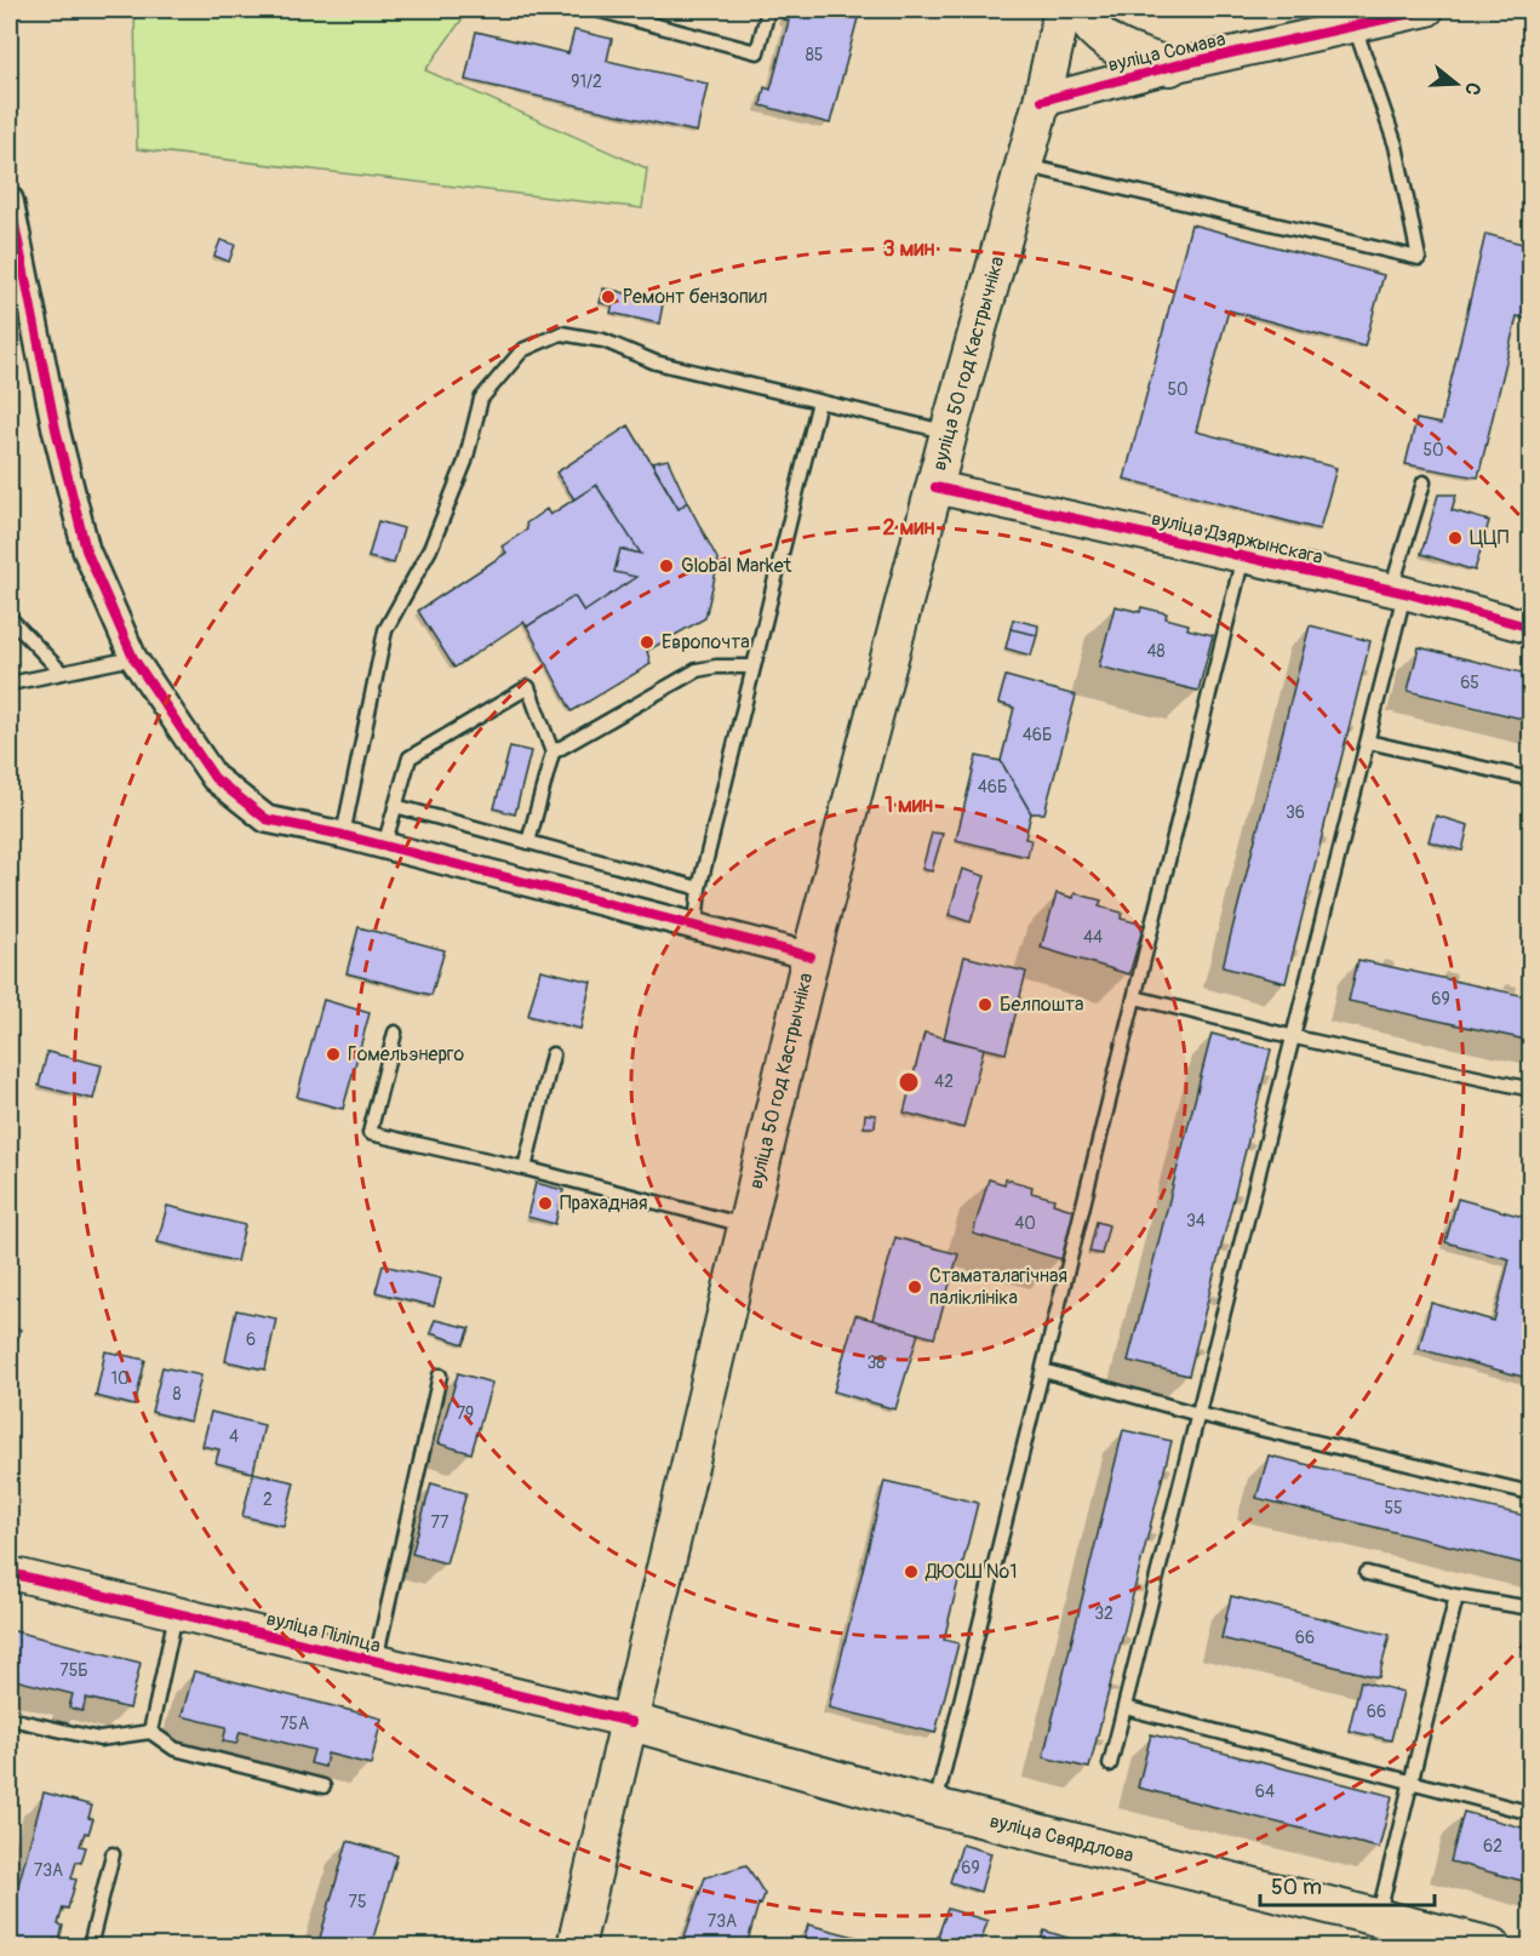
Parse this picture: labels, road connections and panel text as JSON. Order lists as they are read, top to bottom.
{
  "streets": {
    "main road": ["вуліца 50 год Кастрычніка", "вуліца Свярдлова"],
    "street": ["вуліца Сомава", "вуліца Дзяржынскага", "вуліца Піліпца"]
  },
  "crossings": [
    ["вуліца Сомава", "вуліца 50 год Кастрычніка"],
    ["вуліца 50 год Кастрычніка", "вуліца Дзяржынскага"],
    ["вуліца 50 год Кастрычніка", "вуліца Піліпца"],
    ["вуліца 50 год Кастрычніка", "вуліца Свярдлова"],
    ["вуліца Піліпца", "вуліца Свярдлова"]
  ],
  "places": [
    "Ремонт бензопил",
    "ЦЦП",
    "Globаl Market",
    "Европочта",
    "Белпошта",
    "Гомельэнерго",
    "Прахадная",
    "Стаматалагічная паліклініка",
    "ДЮСШ №1"
  ],
  "house_numbers": [
    "85",
    "91/2",
    "50",
    "50",
    "48",
    "65",
    "46Б",
    "46Б",
    "36",
    "44",
    "69",
    "42",
    "34",
    "40",
    "6",
    "38",
    "10",
    "8",
    "79",
    "4",
    "2",
    "55",
    "77",
    "32",
    "66",
    "75Б",
    "66",
    "75А",
    "64",
    "62",
    "69",
    "73А",
    "75",
    "73А"
  ],
  "scale_bar": "50 m",
  "north": "right",
  "rings": ["3 мин", "2 мин", "1 мин"]
}
